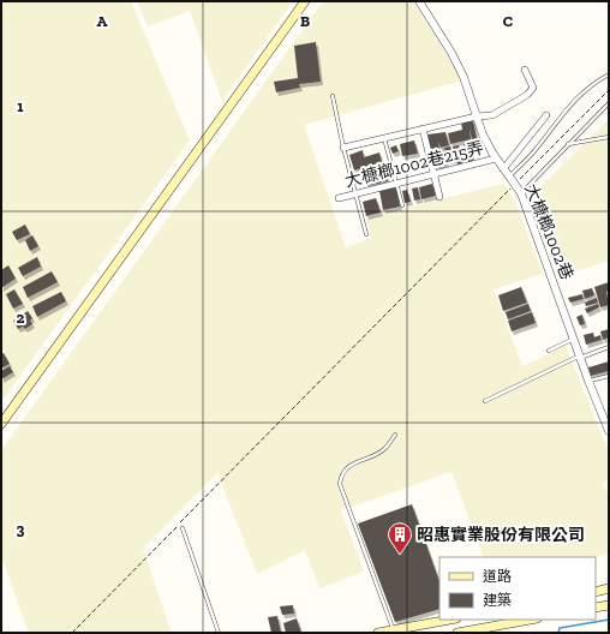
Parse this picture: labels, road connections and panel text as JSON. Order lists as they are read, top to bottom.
{
  "streets": {
    "street": ["大槺榔1002巷215弄", "大槺榔1002巷"]
  },
  "crossings": [
    ["大槺榔1002巷215弄", "大槺榔1002巷"]
  ],
  "places": {
    "building": ["昭惠實業股份有限公司"]
  },
  "legend": ["道路", "建築"],
  "grid": {
    "columns": ["A", "B", "C"],
    "rows": ["1", "2", "3"]
  }
}
